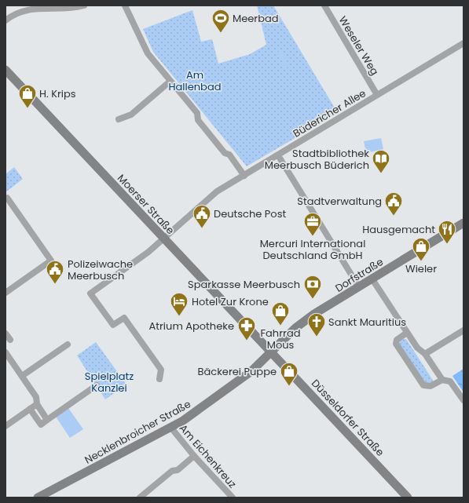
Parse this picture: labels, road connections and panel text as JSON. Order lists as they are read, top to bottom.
{
  "streets": {
    "main road": [
      "Moerser Straße",
      "Dorfstraße",
      "Düsseldorfer Straße",
      "Necklenbroicher Straße"
    ],
    "street": ["Weseler Weg", "Büdericher Allee", "Am Eichenkreuz"]
  },
  "crossings": [
    ["Weseler Weg", "Büdericher Allee"],
    ["Büdericher Allee", "Moerser Straße"],
    ["Moerser Straße", "Dorfstraße"],
    ["Moerser Straße", "Düsseldorfer Straße"],
    ["Moerser Straße", "Necklenbroicher Straße"],
    ["Dorfstraße", "Düsseldorfer Straße"],
    ["Dorfstraße", "Necklenbroicher Straße"],
    ["Düsseldorfer Straße", "Necklenbroicher Straße"],
    ["Necklenbroicher Straße", "Am Eichenkreuz"]
  ],
  "parks": ["Am Hallenbad", "Spielplatz Kanzlei"],
  "places": {
    "sports": ["Meerbad"],
    "shop": [
      "H. Krips",
      "Wieler",
      "Fahrrad Mous",
      "Bäckerei Puppe"
    ],
    "library": ["Stadtbibliothek Meerbusch Büderich"],
    "public building": ["Stadtverwaltung", "Deutsche Post", "Polizeiwache Meerbusch"],
    "office": ["Mercuri International Deutschland GmbH"],
    "restaurant": ["Hausgemacht"],
    "bank": ["Sparkasse Meerbusch"],
    "hotel": ["Hotel Zur Krone"],
    "church": ["Sankt Mauritius"],
    "pharmacy": ["Atrium Apotheke"]
  }
}
